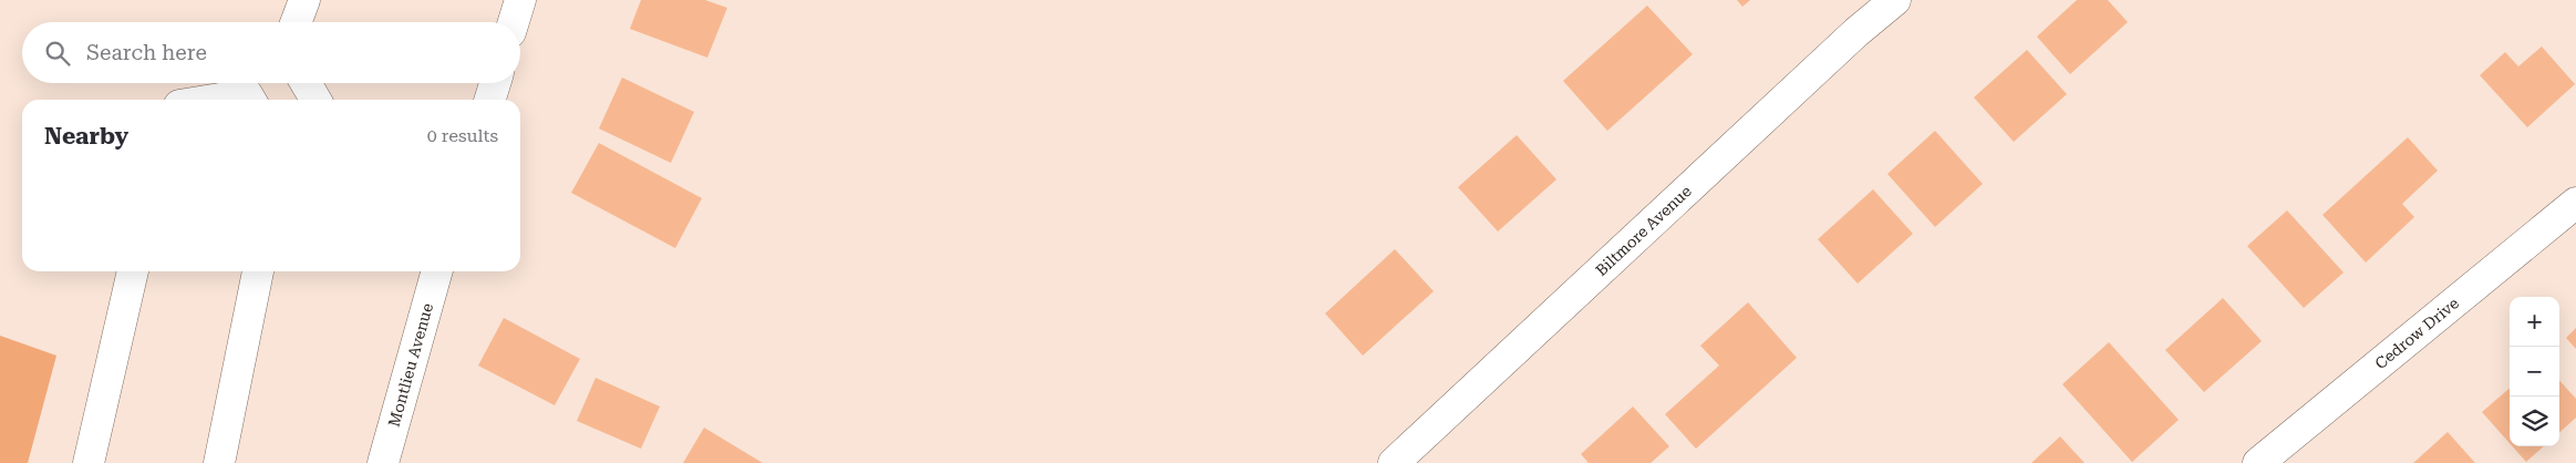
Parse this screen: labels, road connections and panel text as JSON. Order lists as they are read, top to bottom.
{
  "streets": {
    "street": ["Biltmore Avenue", "Cedrow Drive", "Montlieu Avenue"]
  },
  "page": {
    "search": "Search here",
    "heading": ["Nearby", "0 results"],
    "map_buttons": ["+", "−"]
  }
}
